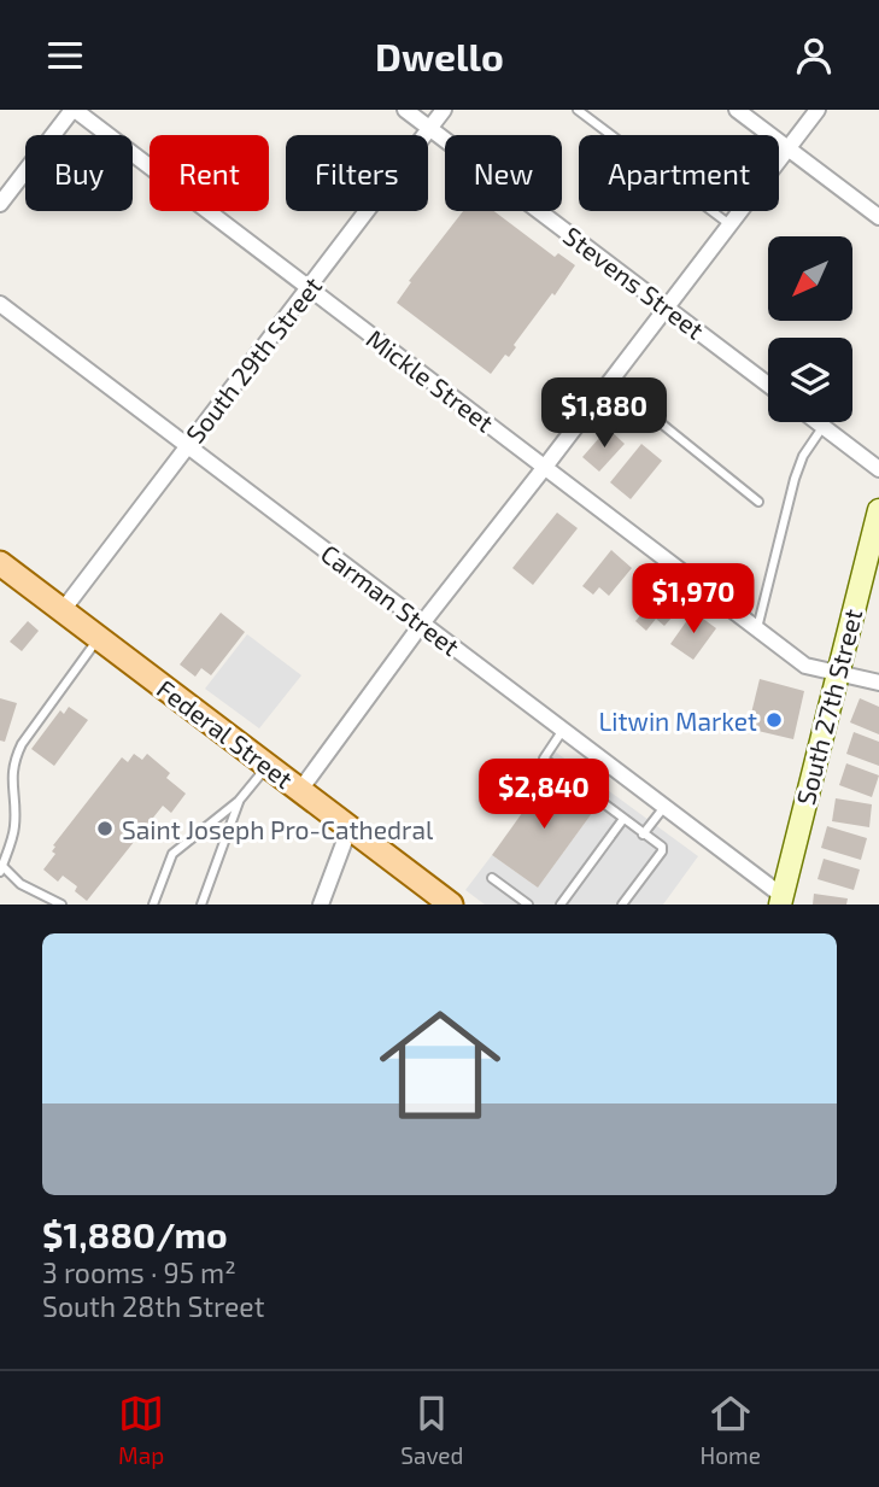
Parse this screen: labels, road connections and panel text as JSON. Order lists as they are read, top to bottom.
{
  "streets": {
    "main road": ["South 27th Street", "Federal Street"],
    "street": [
      "Stevens Street",
      "South 29th Street",
      "Mickle Street",
      "Carman Street"
    ]
  },
  "crossings": [
    ["Stevens Street", "South 29th Street"],
    ["South 29th Street", "Mickle Street"],
    ["South 29th Street", "Carman Street"],
    ["South 29th Street", "Federal Street"],
    ["Mickle Street", "South 27th Street"],
    ["Carman Street", "South 27th Street"]
  ],
  "places": ["Litwin Market", "Saint Joseph Pro-Cathedral"],
  "north": "bottom left",
  "page": {
    "header": "Dwello",
    "chip": [
      "Buy",
      "Rent",
      "Filters",
      "New",
      "Apartment"
    ],
    "price": ["$1,880", "$1,970", "$2,840"],
    "list": [
      {
        "name": "$1,880/mo",
        "note": "3 rooms · 95 m² · South 28th Street"
      }
    ],
    "tabs": ["Map", "Saved", "Home"]
  }
}
